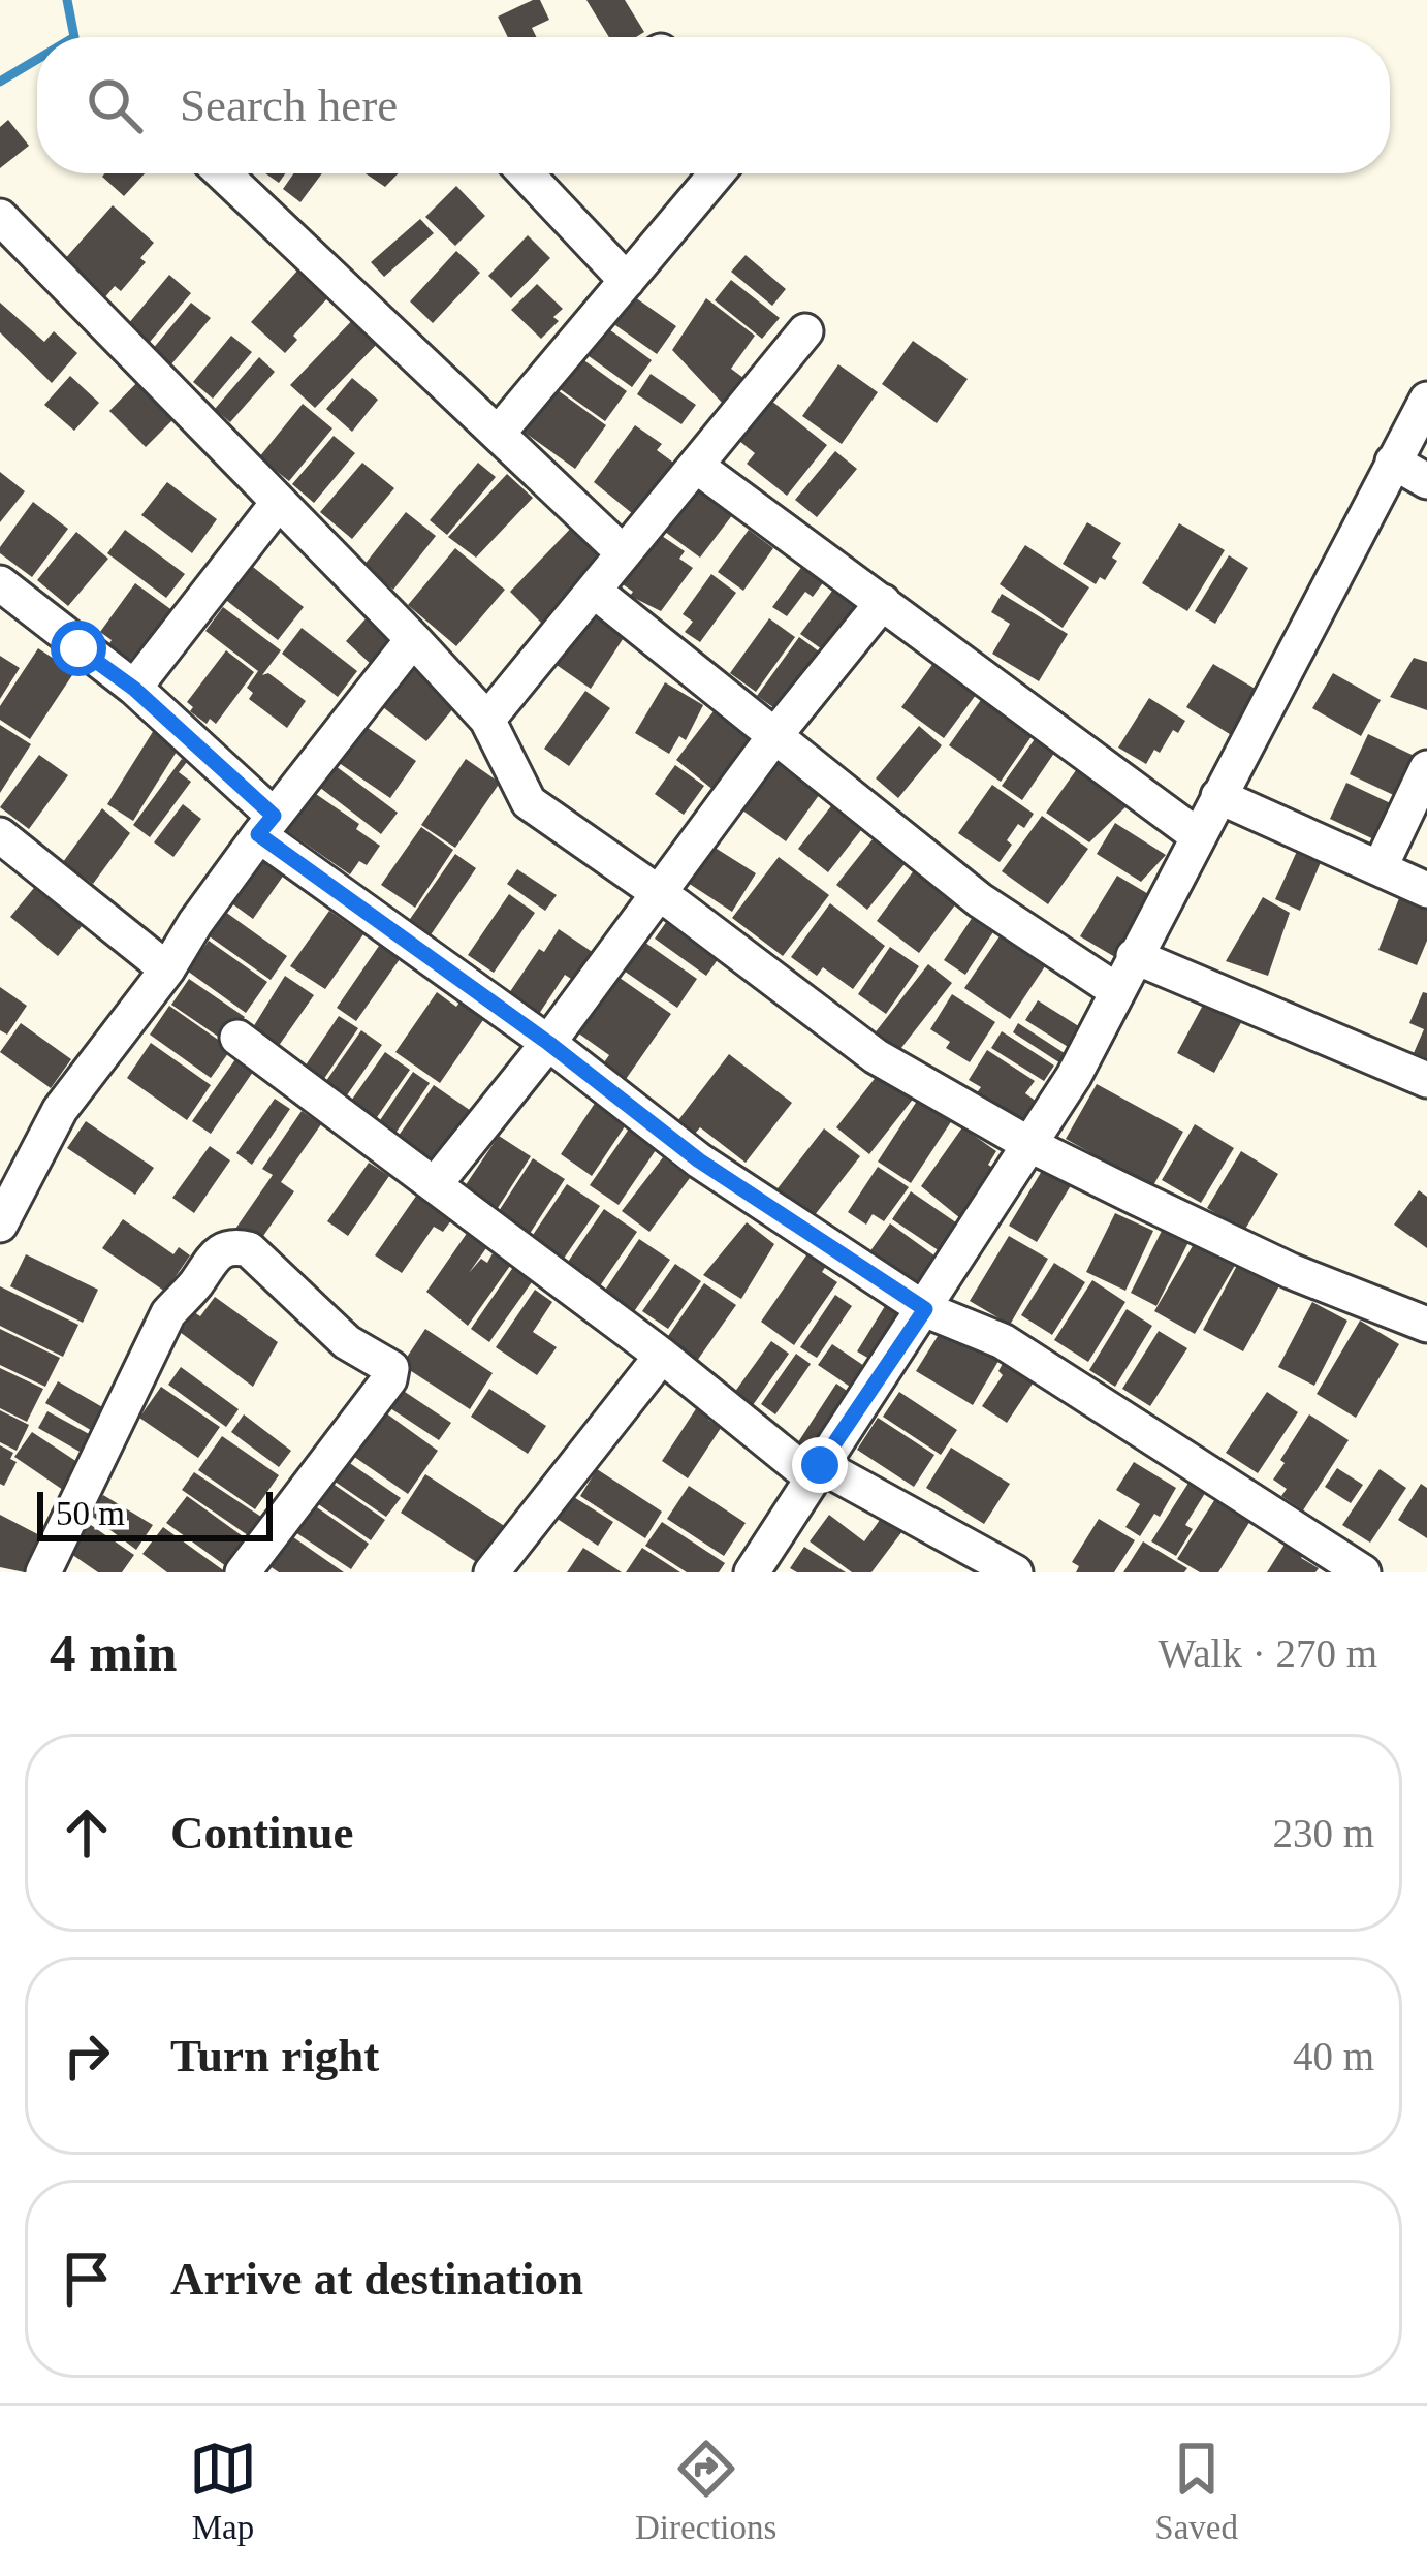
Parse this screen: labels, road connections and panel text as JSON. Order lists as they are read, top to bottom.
{
  "scale_bar": "50 m",
  "page": {
    "search": "Search here",
    "scale": "50 m",
    "heading": ["4 min", "Walk · 270 m"],
    "list": [
      ["Continue", "230 m"],
      ["Turn right", "40 m"],
      "Arrive at destination"
    ],
    "nav": ["Map", "Directions", "Saved"]
  }
}
